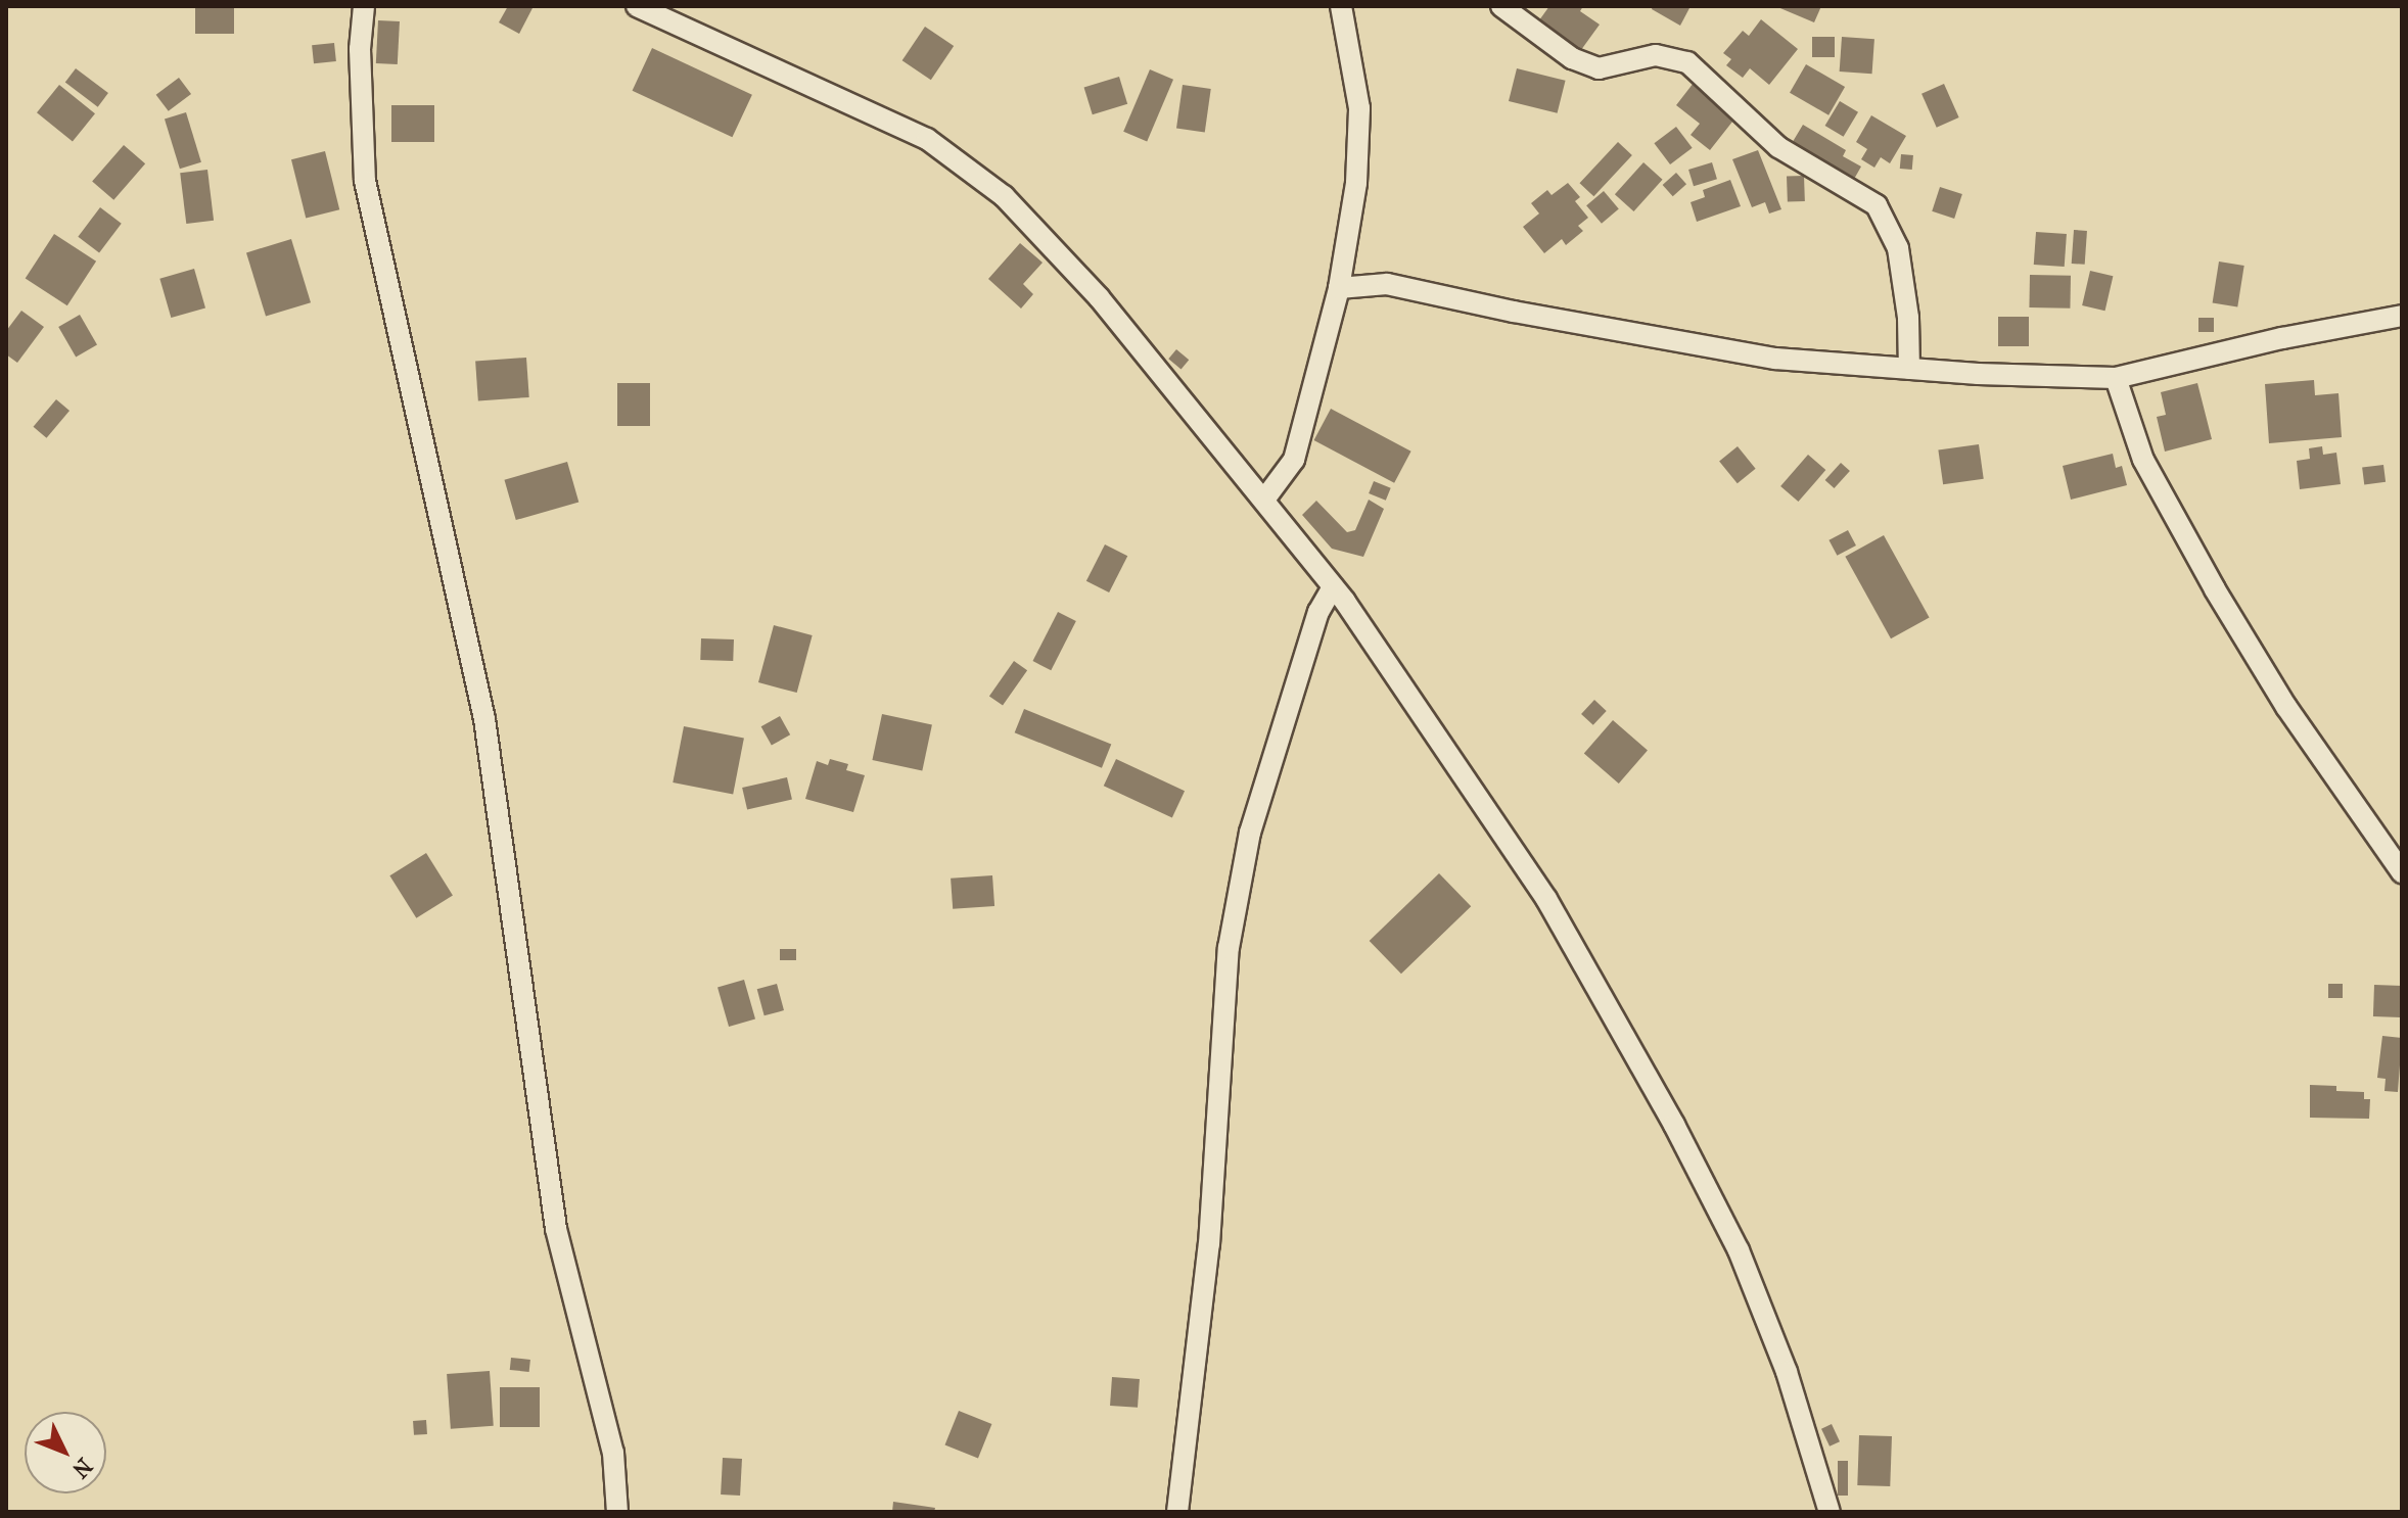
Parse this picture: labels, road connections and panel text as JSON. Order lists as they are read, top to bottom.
{
  "north": "bottom right"
}
